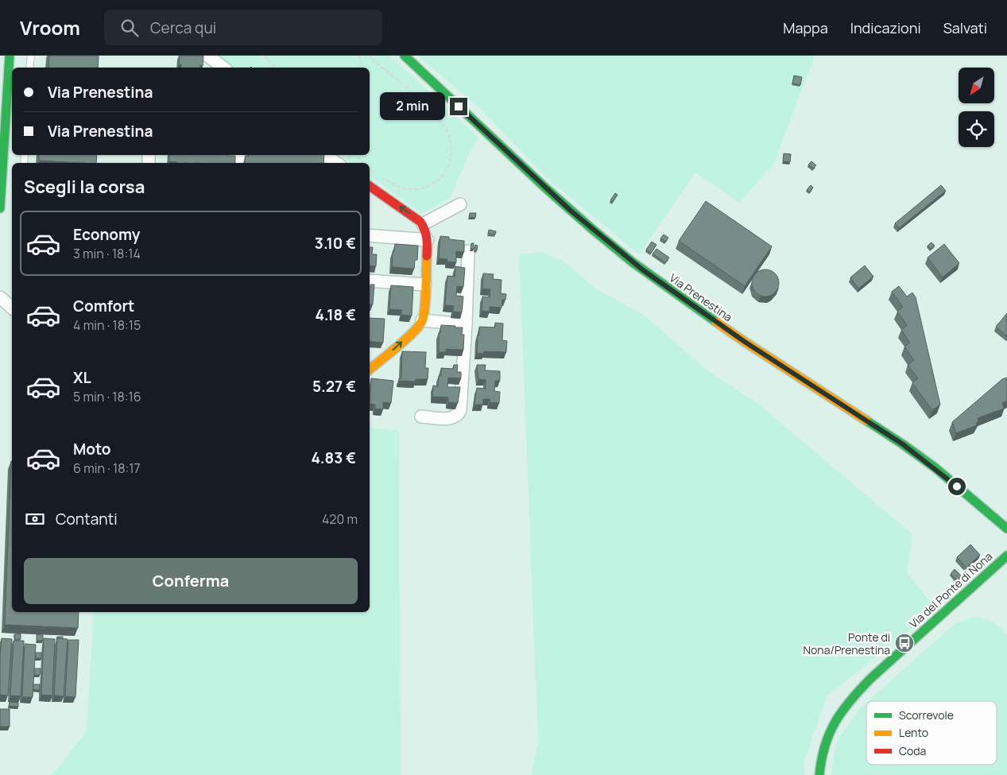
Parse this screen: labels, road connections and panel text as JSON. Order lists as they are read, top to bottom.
{
  "streets": {
    "main road": ["Via Prenestina", "Via del Ponte di Nona"]
  },
  "places": {
    "bus stop": ["Ponte di Nona/Prenestina"]
  },
  "legend": ["Scorrevole", "Lento", "Coda"],
  "north": "bottom left",
  "page": {
    "header": "Vroom",
    "search": "Cerca qui",
    "nav": ["Mappa", "Indicazioni", "Salvati"],
    "banner": ["Via Prenestina", "Via Prenestina"],
    "bubble": "2 min",
    "heading": "Scegli la corsa",
    "list": [
      {
        "name": "Economy",
        "note": "3 min · 18:14",
        "value": "3.10 €"
      },
      {
        "name": "Comfort",
        "note": "4 min · 18:15",
        "value": "4.18 €"
      },
      {
        "name": "XL",
        "note": "5 min · 18:16",
        "value": "5.27 €"
      },
      {
        "name": "Moto",
        "note": "6 min · 18:17",
        "value": "4.83 €"
      }
    ],
    "pay": ["Contanti", "420 m"],
    "buttons": "Conferma"
  }
}
